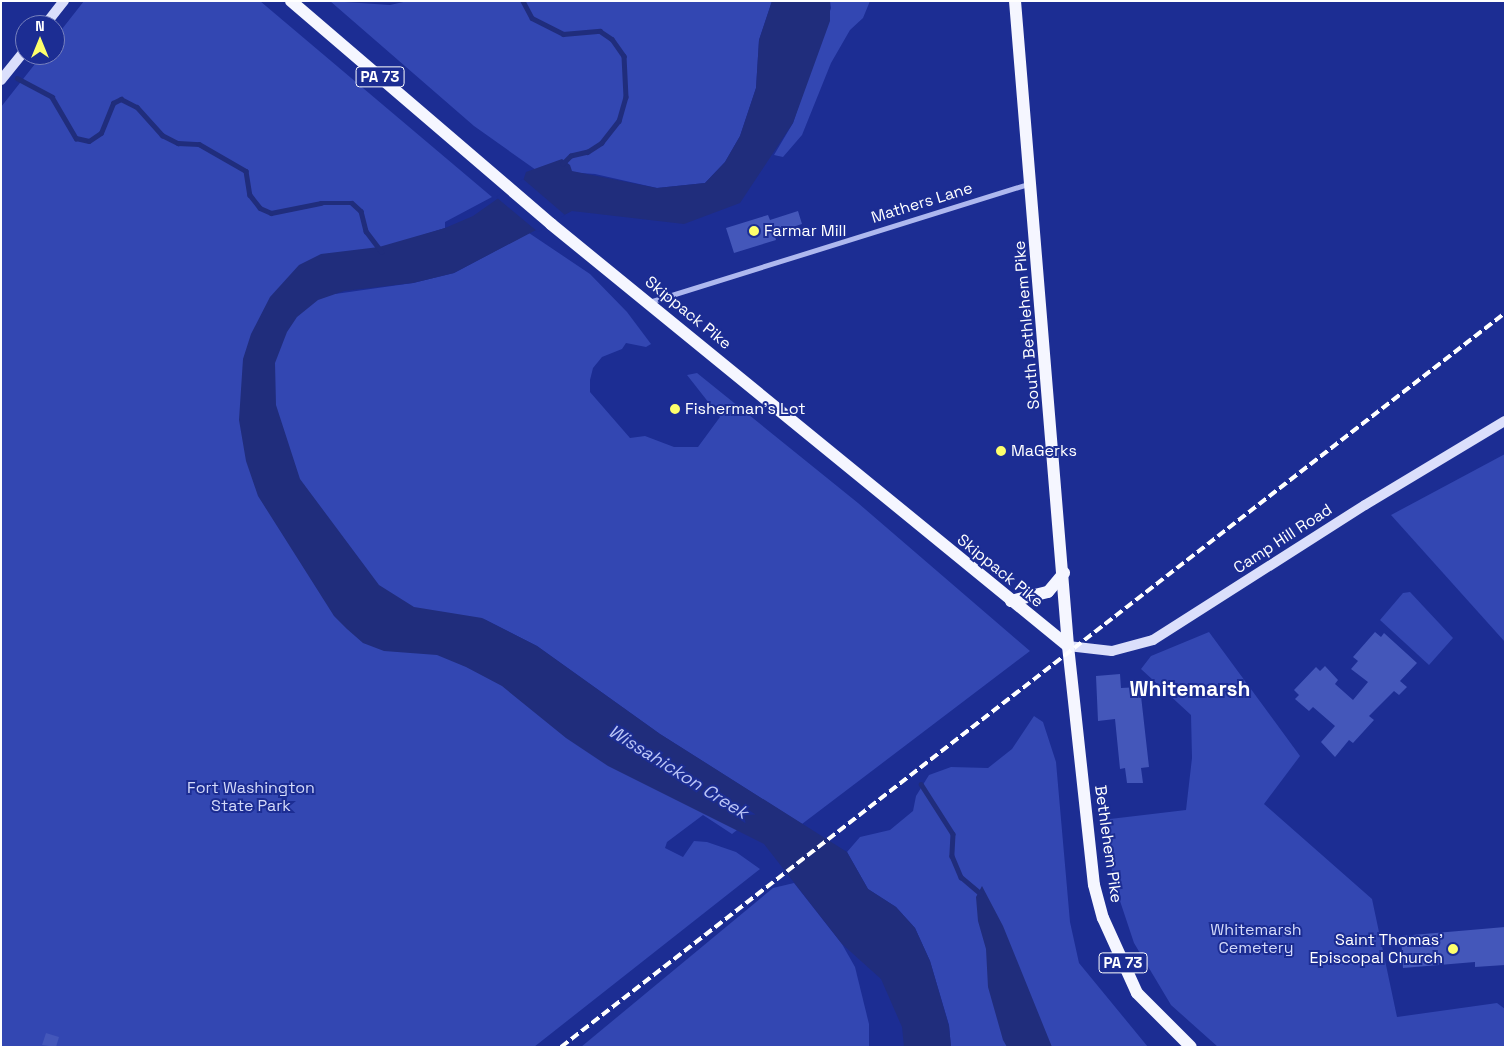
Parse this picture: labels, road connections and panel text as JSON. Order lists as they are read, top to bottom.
{
  "streets": {
    "main road": [
      "PA 73",
      "Skippack Pike",
      "South Bethlehem Pike",
      "Bethlehem Pike"
    ],
    "street": ["Mathers Lane", "Camp Hill Road"]
  },
  "crossings": [
    ["Mathers Lane", "Skippack Pike"],
    ["Mathers Lane", "South Bethlehem Pike"],
    ["Skippack Pike", "South Bethlehem Pike"],
    ["Skippack Pike", "Camp Hill Road"],
    ["Skippack Pike", "Bethlehem Pike"],
    ["South Bethlehem Pike", "Camp Hill Road"],
    ["South Bethlehem Pike", "Bethlehem Pike"],
    ["Camp Hill Road", "Bethlehem Pike"]
  ],
  "districts": ["Whitemarsh"],
  "water": ["Wissahickon Creek"],
  "parks": ["Fort Washington State Park", "Whitemarsh Cemetery"],
  "places": [
    "Farmar Mill",
    "Fisherman's Lot",
    "MaGerks",
    "Saint Thomas' Episcopal Church"
  ],
  "north": "top"
}
